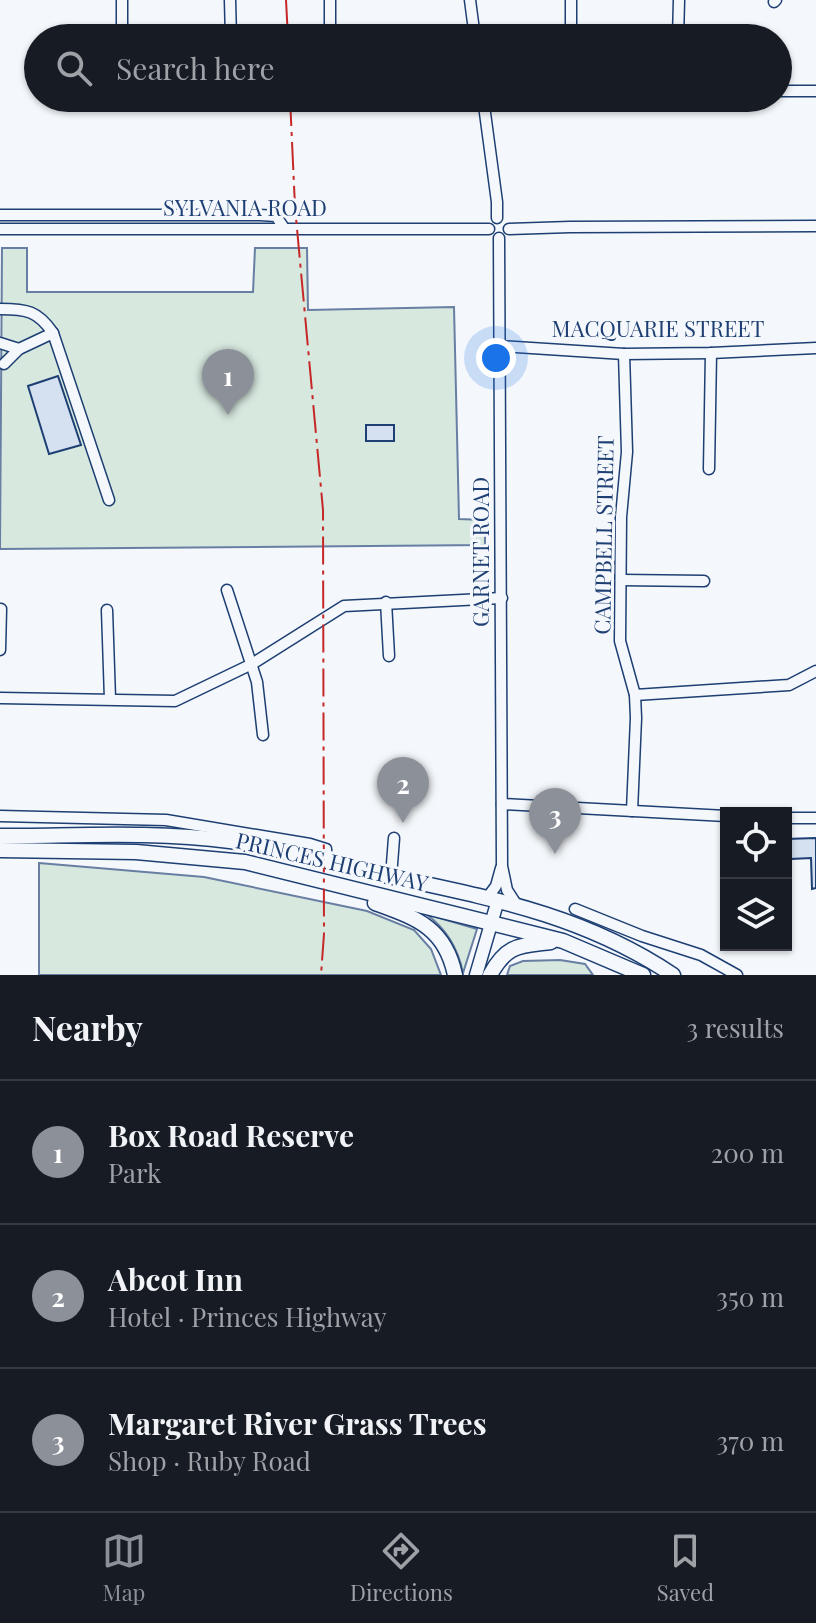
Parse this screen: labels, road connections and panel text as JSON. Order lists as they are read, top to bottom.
{
  "streets": {
    "highway": ["PRINCES HIGHWAY"],
    "street": [
      "SYLVANIA ROAD",
      "MACQUARIE STREET",
      "CAMPBELL STREET",
      "GARNET ROAD"
    ]
  },
  "crossings": [
    ["SYLVANIA ROAD", "GARNET ROAD"],
    ["MACQUARIE STREET", "CAMPBELL STREET"],
    ["MACQUARIE STREET", "GARNET ROAD"],
    ["GARNET ROAD", "PRINCES HIGHWAY"]
  ],
  "page": {
    "search": "Search here",
    "pins": ["1", "2", "3"],
    "heading": ["Nearby", "3 results"],
    "list": [
      {
        "mark": "1",
        "name": "Box Road Reserve",
        "note": "Park",
        "value": "200 m"
      },
      {
        "mark": "2",
        "name": "Abcot Inn",
        "note": "Hotel · Princes Highway",
        "value": "350 m"
      },
      {
        "mark": "3",
        "name": "Margaret River Grass Trees",
        "note": "Shop · Ruby Road",
        "value": "370 m"
      }
    ],
    "nav": ["Map", "Directions", "Saved"]
  }
}
